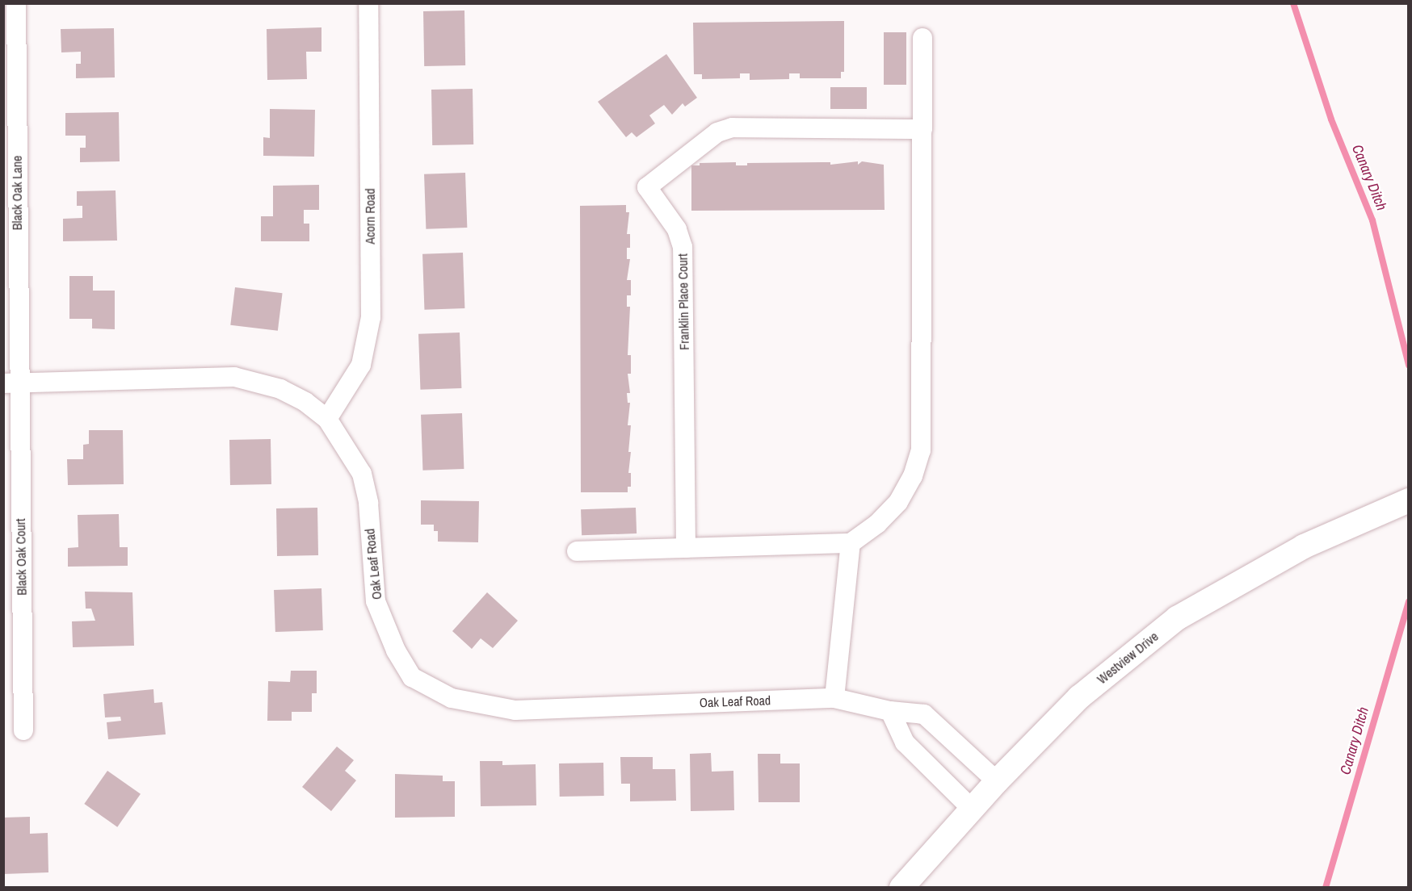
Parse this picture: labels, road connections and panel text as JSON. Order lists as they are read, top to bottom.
{
  "streets": {
    "street": [
      "Black Oak Lane",
      "Acorn Road",
      "Franklin Place Court",
      "Black Oak Court",
      "Oak Leaf Road",
      "Westview Drive"
    ]
  },
  "crossings": [
    ["Black Oak Lane", "Black Oak Court"],
    ["Black Oak Lane", "Oak Leaf Road"],
    ["Acorn Road", "Oak Leaf Road"],
    ["Black Oak Court", "Oak Leaf Road"],
    ["Oak Leaf Road", "Westview Drive"]
  ],
  "water": ["Canary Ditch"]
}
